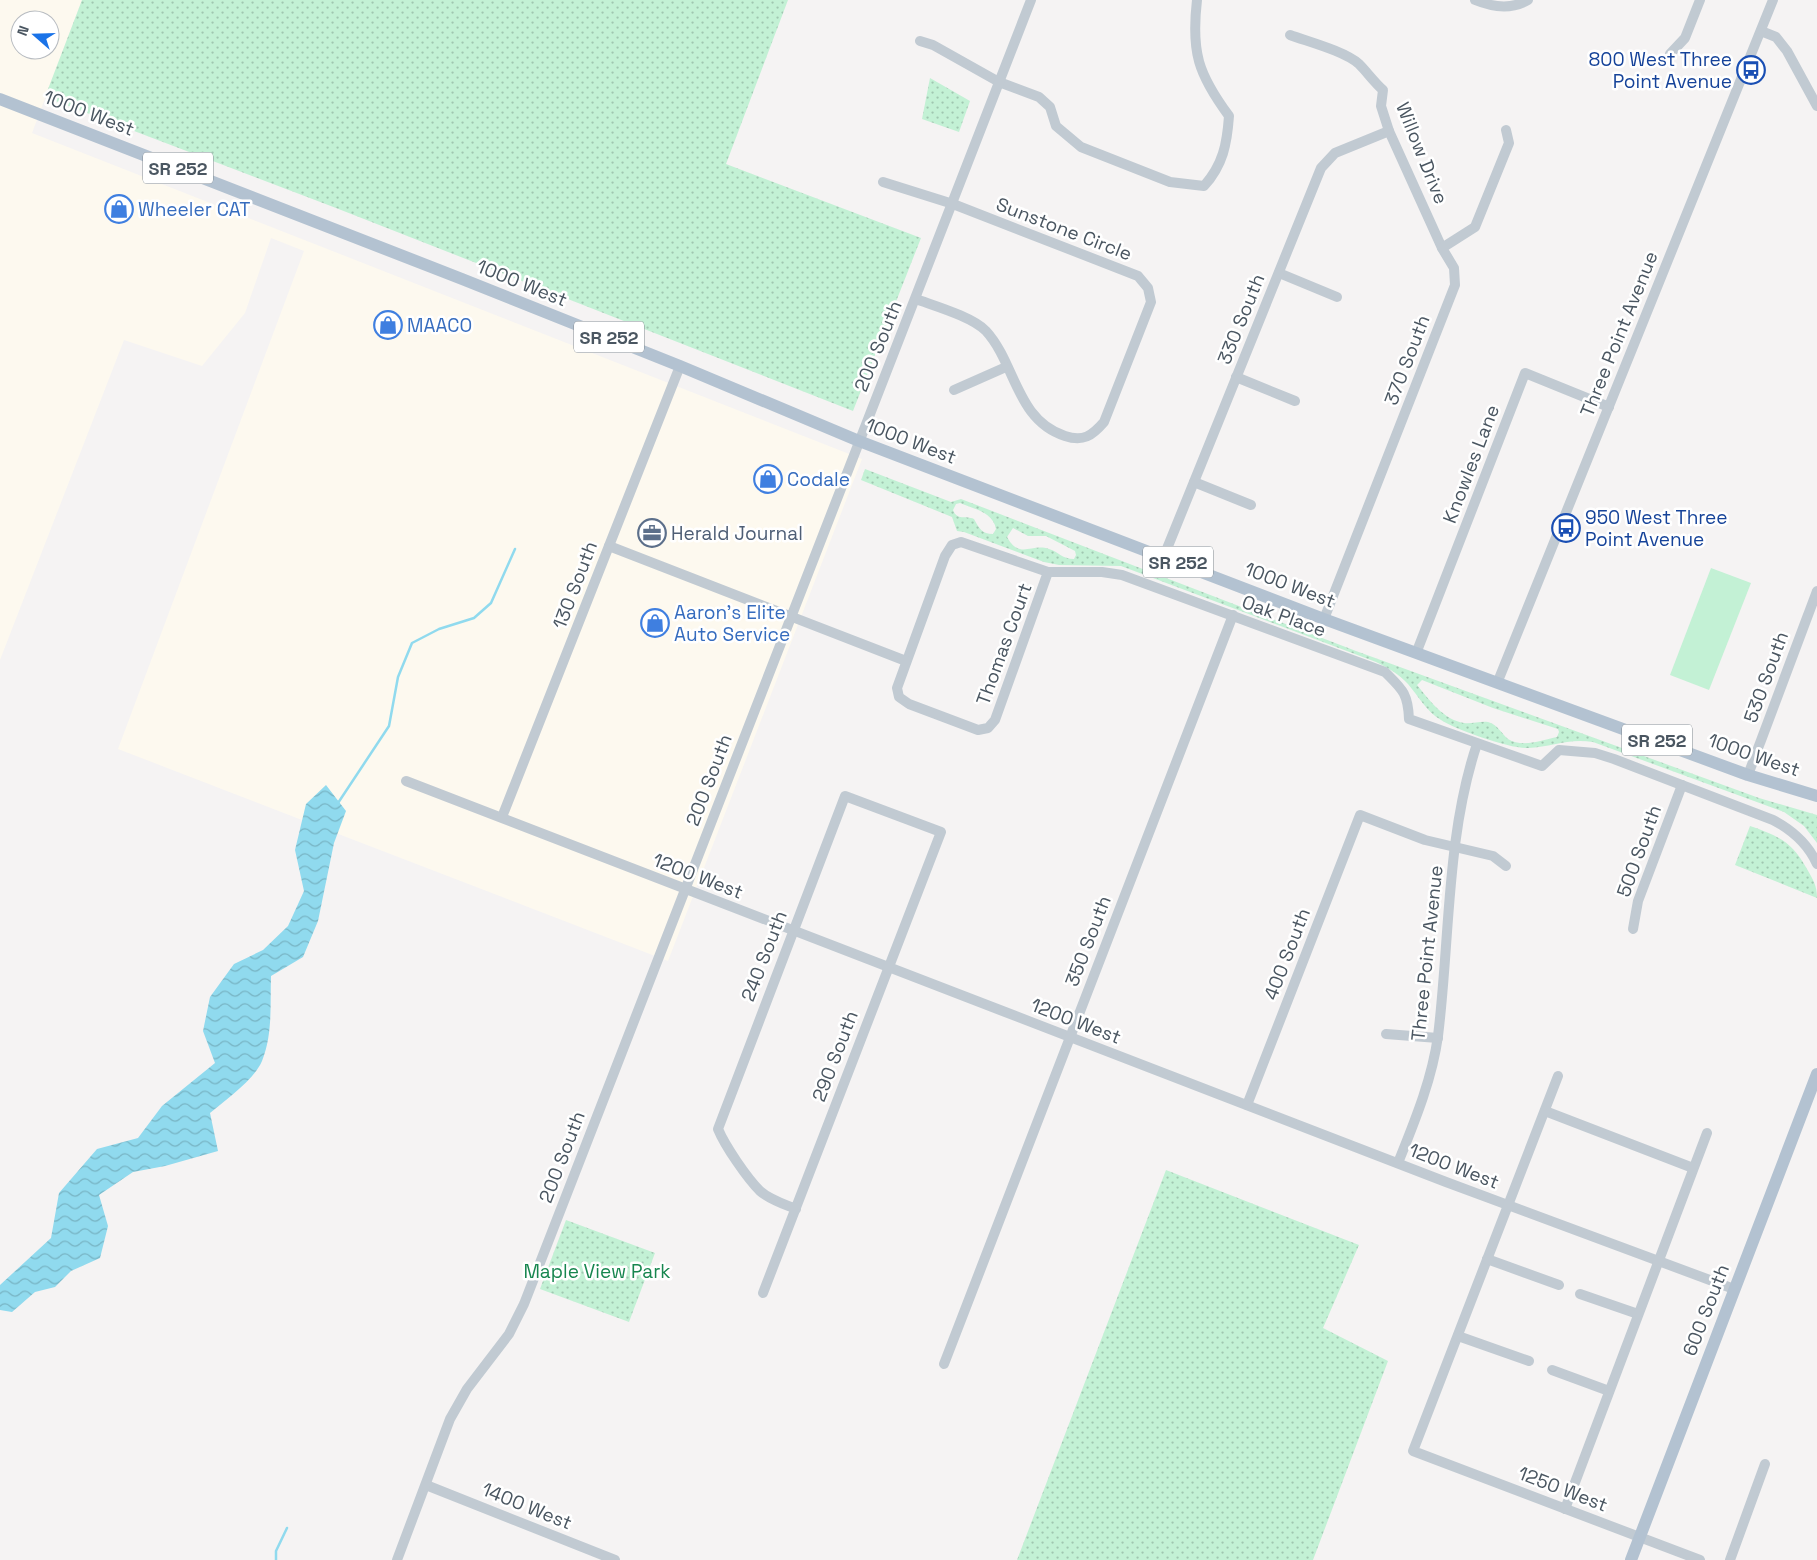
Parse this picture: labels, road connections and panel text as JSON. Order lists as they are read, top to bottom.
{
  "streets": {
    "main road": ["1000 West", "SR 252", "600 South"],
    "street": [
      "Willow Drive",
      "Sunstone Circle",
      "330 South",
      "Three Point Avenue",
      "200 South",
      "370 South",
      "Knowles Lane",
      "130 South",
      "Oak Place",
      "Thomas Court",
      "530 South",
      "500 South",
      "1200 West",
      "350 South",
      "400 South",
      "240 South",
      "290 South",
      "1250 West",
      "1400 West"
    ]
  },
  "crossings": [
    ["1000 West", "330 South"],
    ["1000 West", "Three Point Avenue"],
    ["1000 West", "200 South"],
    ["1000 West", "370 South"],
    ["1000 West", "Knowles Lane"],
    ["1000 West", "130 South"],
    ["1000 West", "530 South"],
    ["Willow Drive", "330 South"],
    ["Willow Drive", "370 South"],
    ["Sunstone Circle", "200 South"],
    ["Three Point Avenue", "Knowles Lane"],
    ["Three Point Avenue", "Oak Place"],
    ["Three Point Avenue", "1200 West"],
    ["Three Point Avenue", "400 South"],
    ["200 South", "1200 West"],
    ["200 South", "1400 West"],
    ["130 South", "1200 West"],
    ["Oak Place", "Thomas Court"],
    ["Oak Place", "350 South"],
    ["1200 West", "350 South"],
    ["1200 West", "400 South"],
    ["1200 West", "240 South"],
    ["1200 West", "290 South"],
    ["1200 West", "600 South"],
    ["240 South", "290 South"],
    ["600 South", "1250 West"]
  ],
  "parks": ["Maple View Park"],
  "places": {
    "bus stop": ["800 West Three Point Avenue", "950 West Three Point Avenue"],
    "shop": [
      "Wheeler CAT",
      "MAACO",
      "Codale",
      "Aaron's Elite Auto Service"
    ],
    "office": ["Herald Journal"]
  },
  "north": "left"
}
